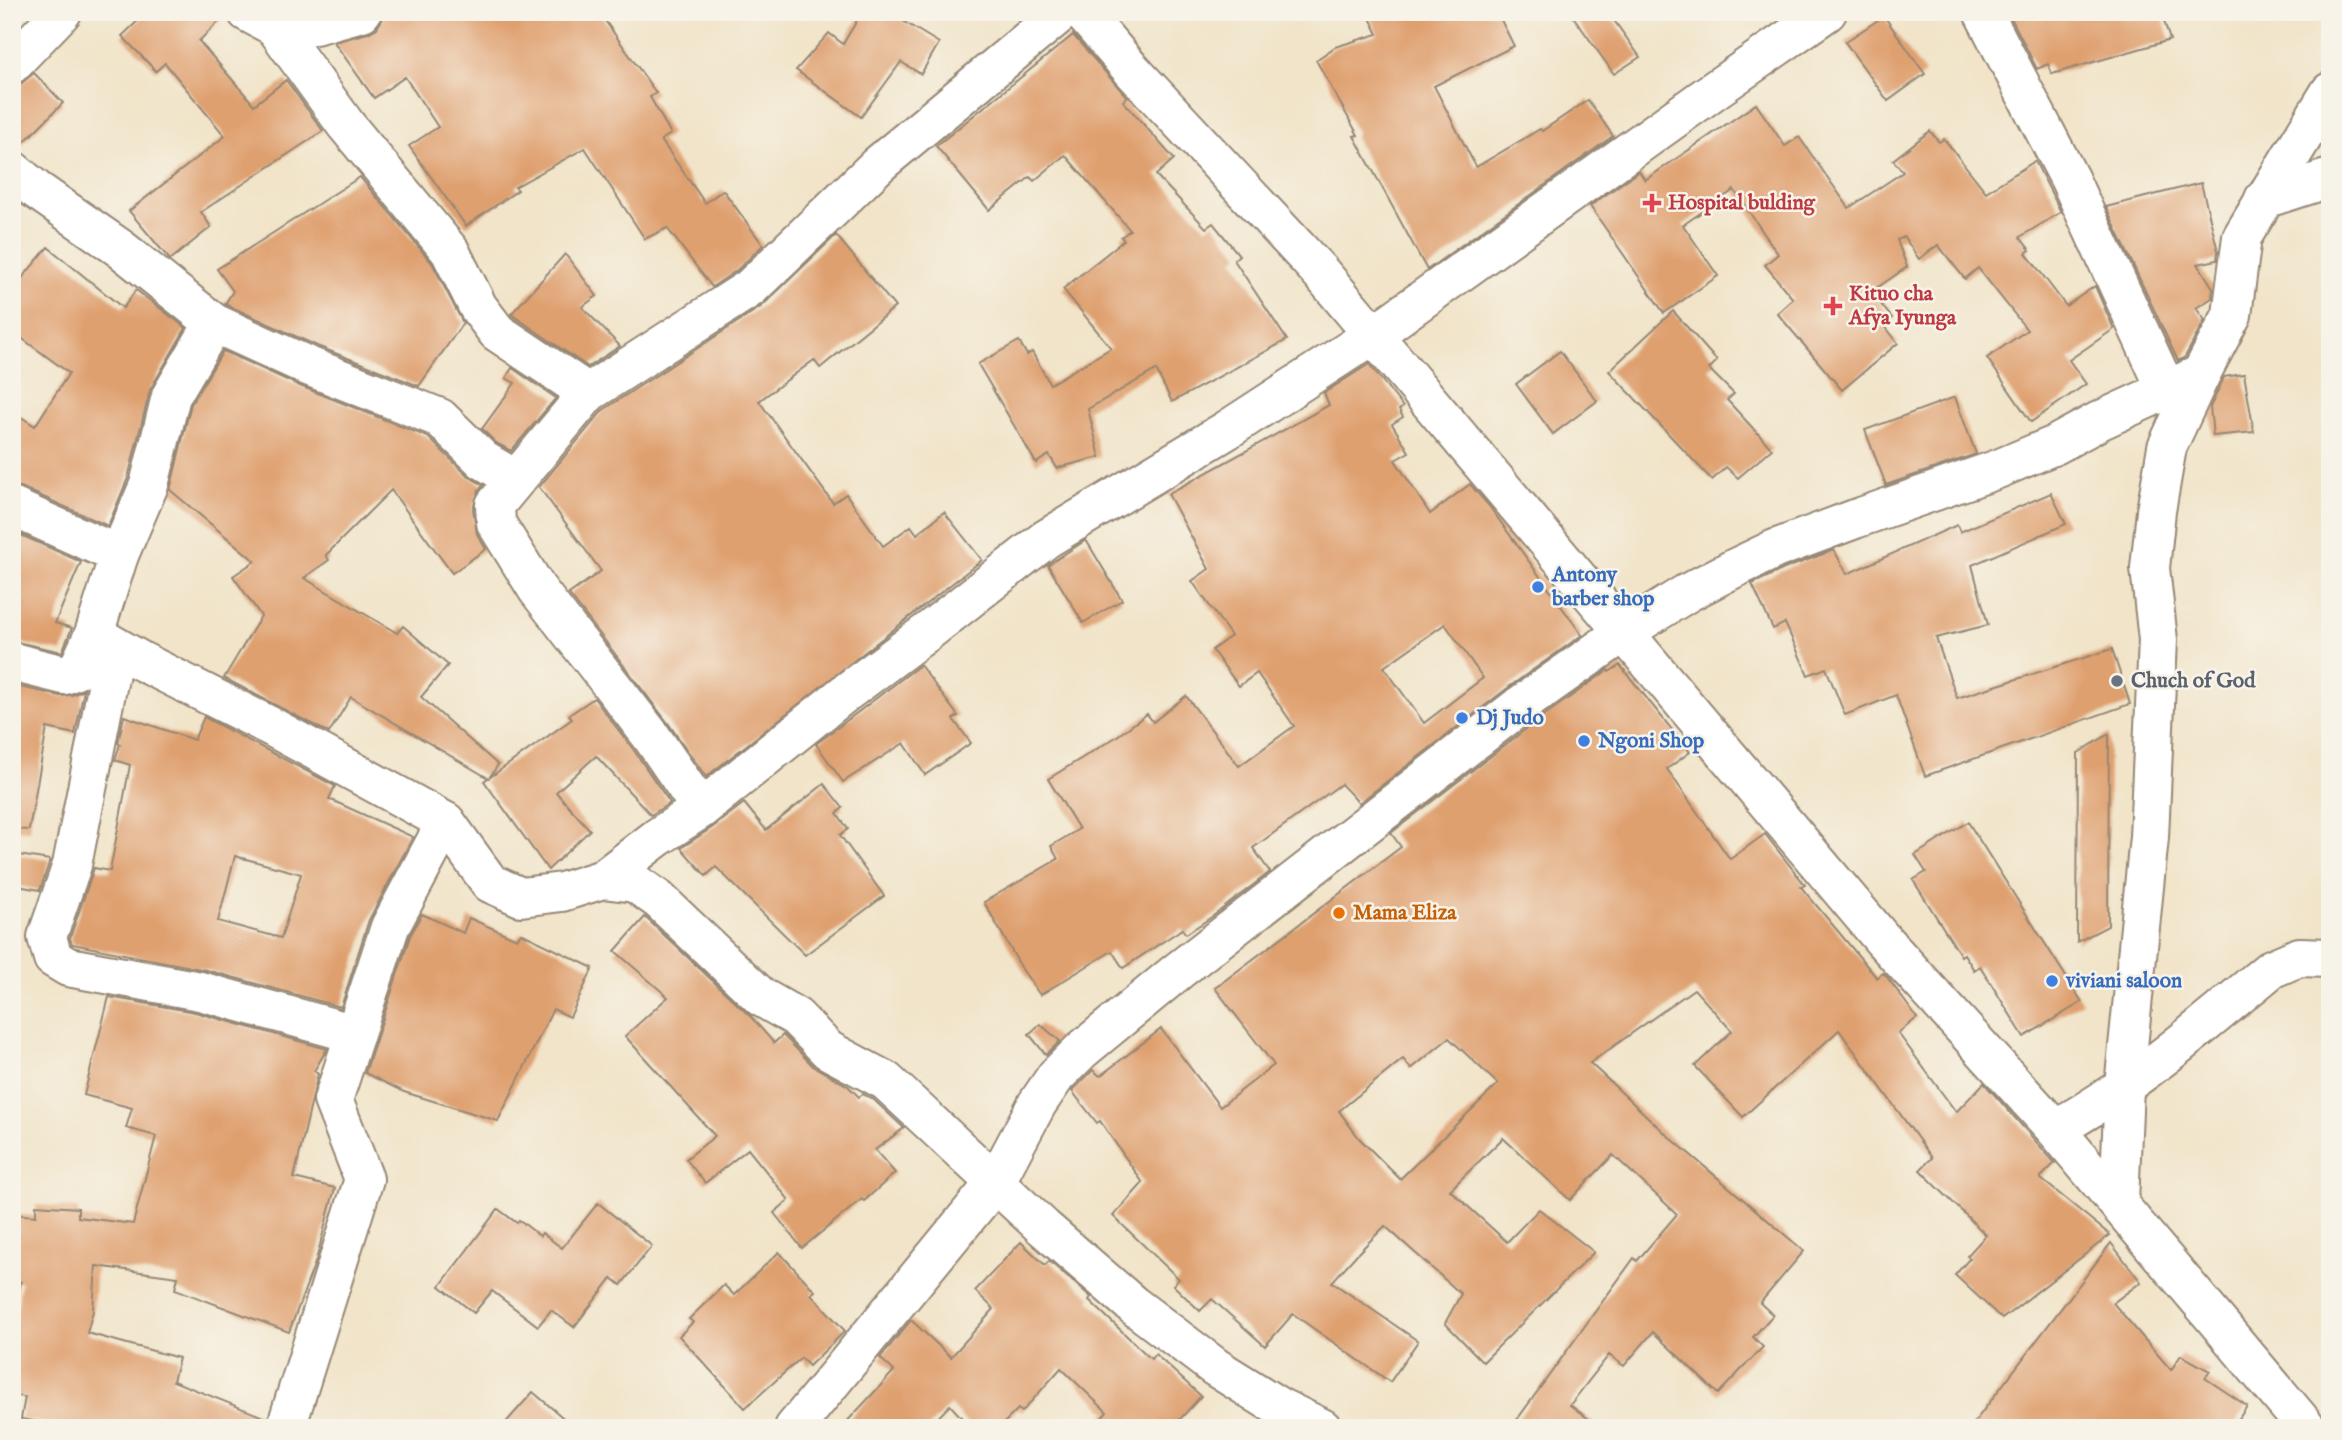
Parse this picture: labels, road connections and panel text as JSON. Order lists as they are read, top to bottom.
{
  "places": {
    "health": ["Hospital bulding", "Kituo cha Afya Iyunga"],
    "other": [
      "Antony barber shop",
      "Chuch of God",
      "Dj Judo",
      "Ngoni Shop",
      "Mama Eliza",
      "viviani saloon"
    ]
  }
}
